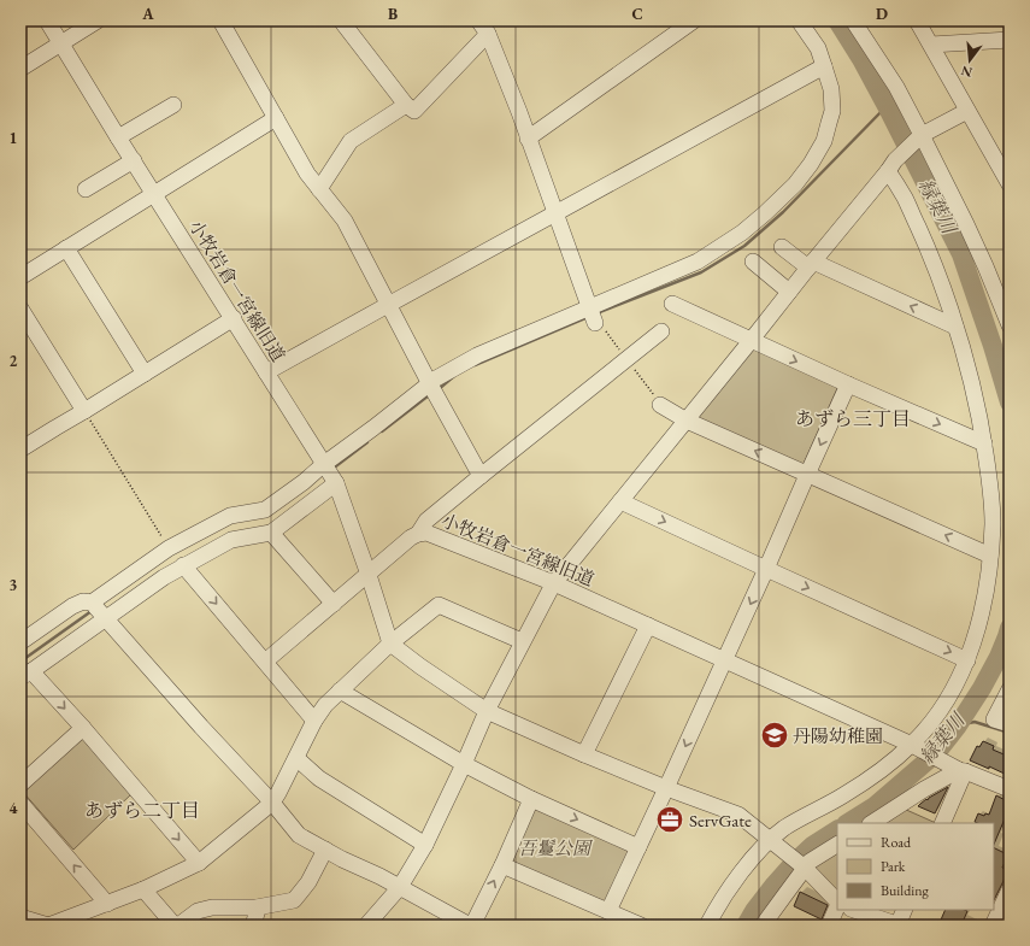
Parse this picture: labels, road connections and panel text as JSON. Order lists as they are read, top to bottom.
{
  "streets": {
    "street": ["小牧岩倉一宮線旧道"]
  },
  "districts": ["あずら三丁目", "あずら二丁目"],
  "water": ["縁葉川"],
  "parks": ["吾鬘公園"],
  "places": {
    "school or university": ["丹陽幼稚園"],
    "office": ["ServGate"]
  },
  "legend": ["Road", "Park", "Building"],
  "north": "bottom",
  "grid": {
    "columns": [
      "A",
      "B",
      "C",
      "D"
    ],
    "rows": [
      "1",
      "2",
      "3",
      "4"
    ]
  }
}
